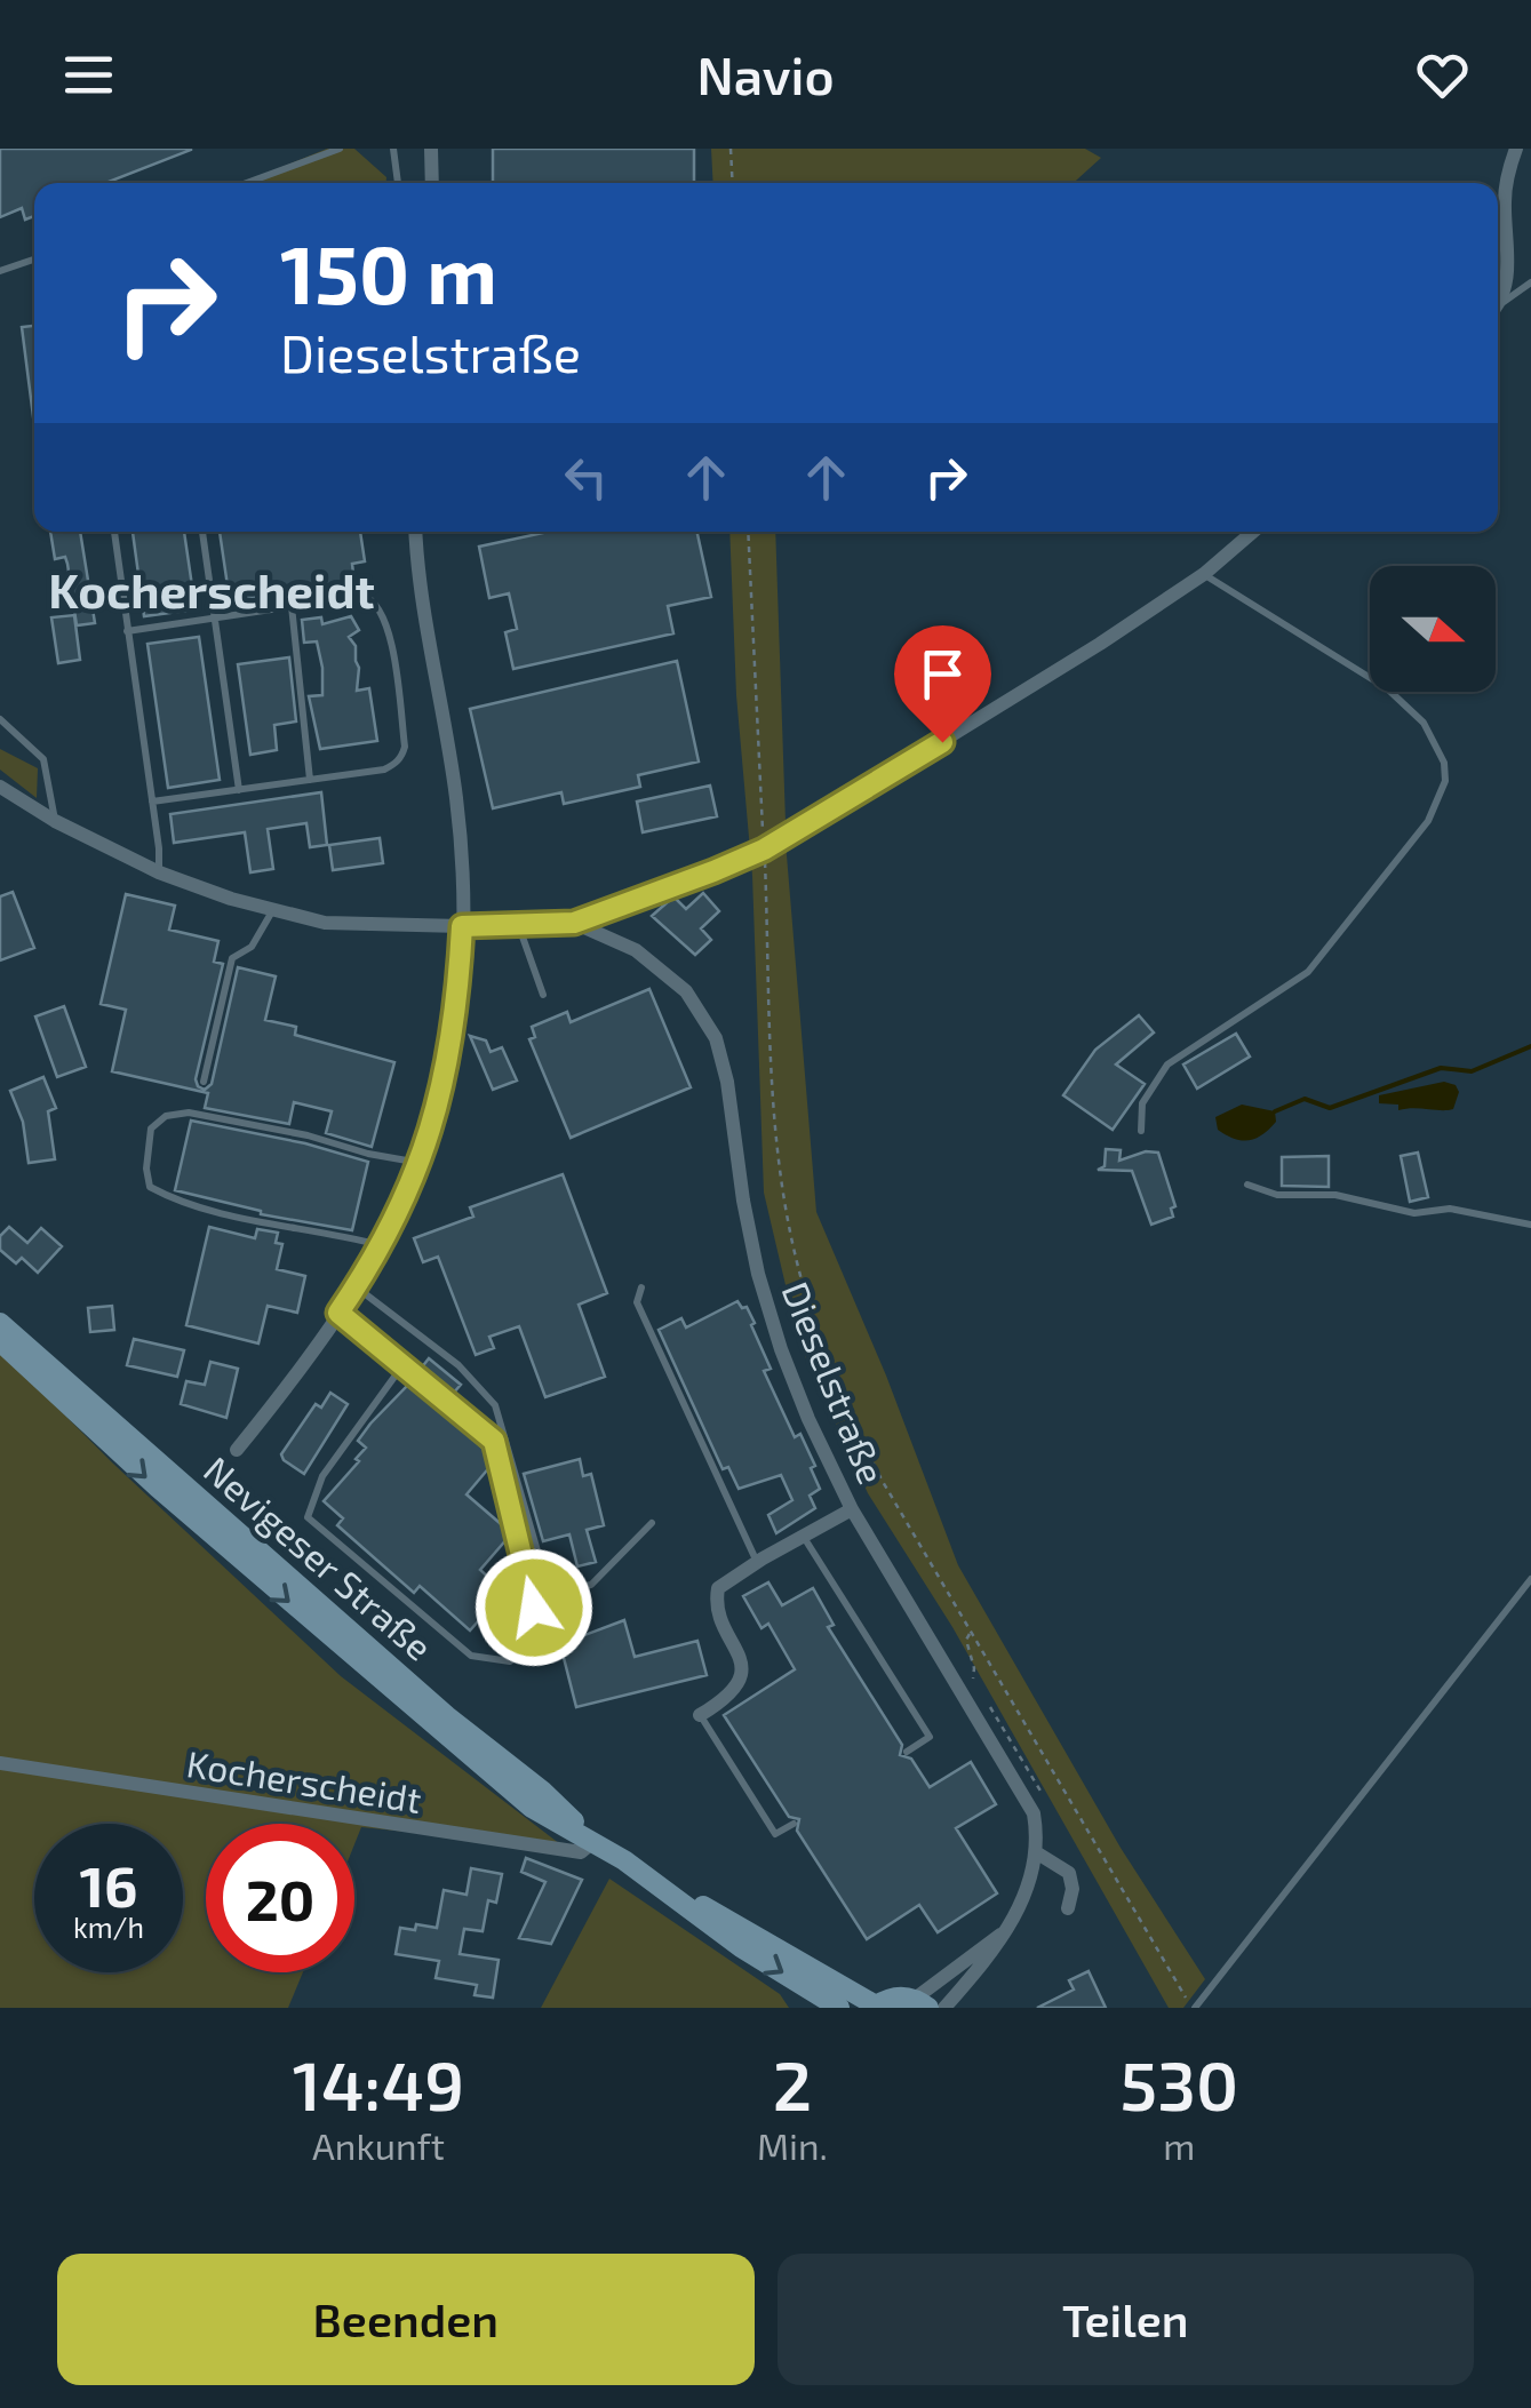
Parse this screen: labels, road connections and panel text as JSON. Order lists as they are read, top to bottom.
{
  "streets": {
    "main road": ["Nevigeser Straße"],
    "street": ["Dieselstraße", "Kocherscheidt"]
  },
  "crossings": [
    ["Nevigeser Straße", "Kocherscheidt"]
  ],
  "districts": ["Kocherscheidt"],
  "north": "right",
  "page": {
    "header": "Navio",
    "turn": ["150 m", "Dieselstraße"],
    "speed": "16 km/h",
    "limit": "20",
    "eta": [
      "14:49",
      "Ankunft",
      "2",
      "Min.",
      "530",
      "m"
    ],
    "buttons": ["Beenden", "Teilen"]
  }
}
